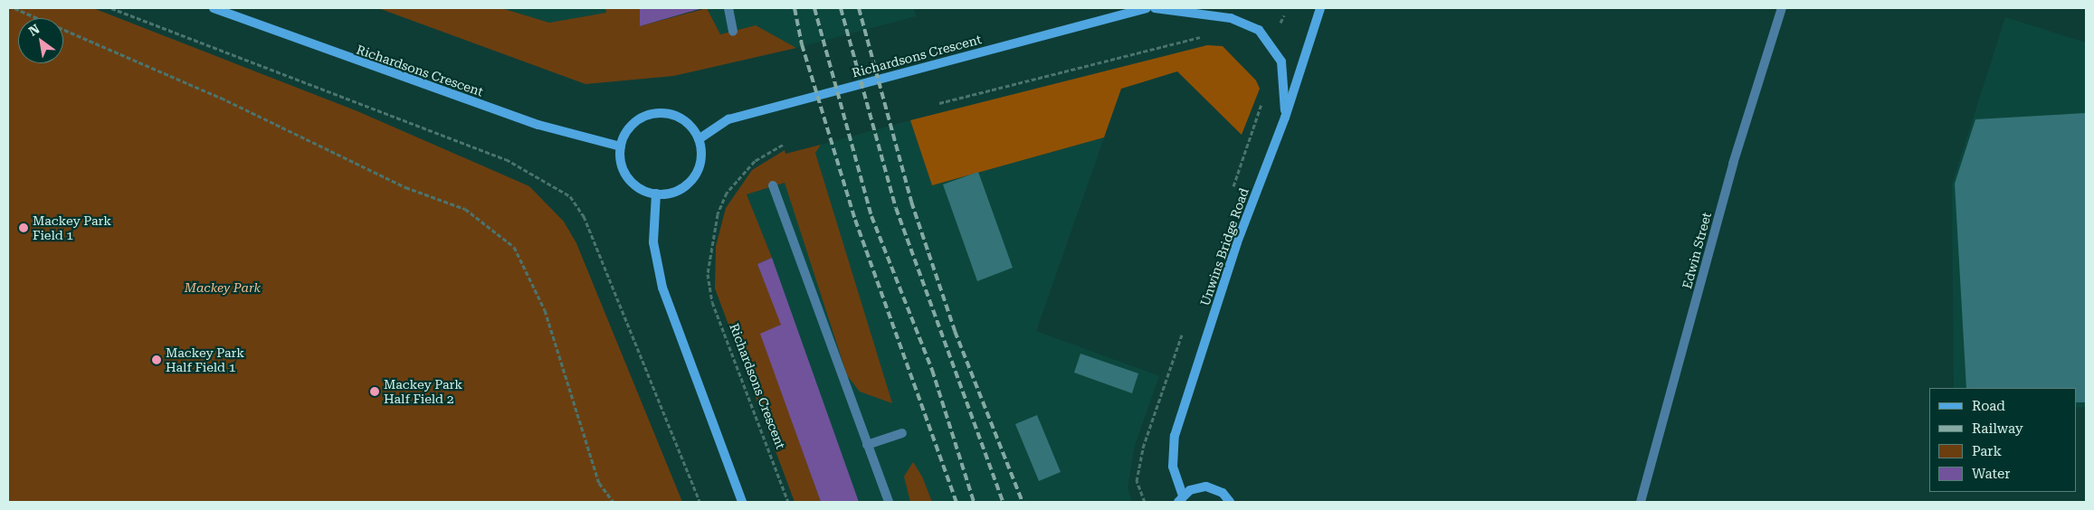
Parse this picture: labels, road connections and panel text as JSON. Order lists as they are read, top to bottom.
{
  "streets": {
    "main road": ["Richardsons Crescent", "Unwins Bridge Road"],
    "street": ["Edwin Street"]
  },
  "parks": ["Mackey Park"],
  "places": ["Mackey Park Field 1", "Mackey Park Half Field 1", "Mackey Park Half Field 2"],
  "legend": [
    "Road",
    "Railway",
    "Park",
    "Water"
  ],
  "north": "top left"
}
